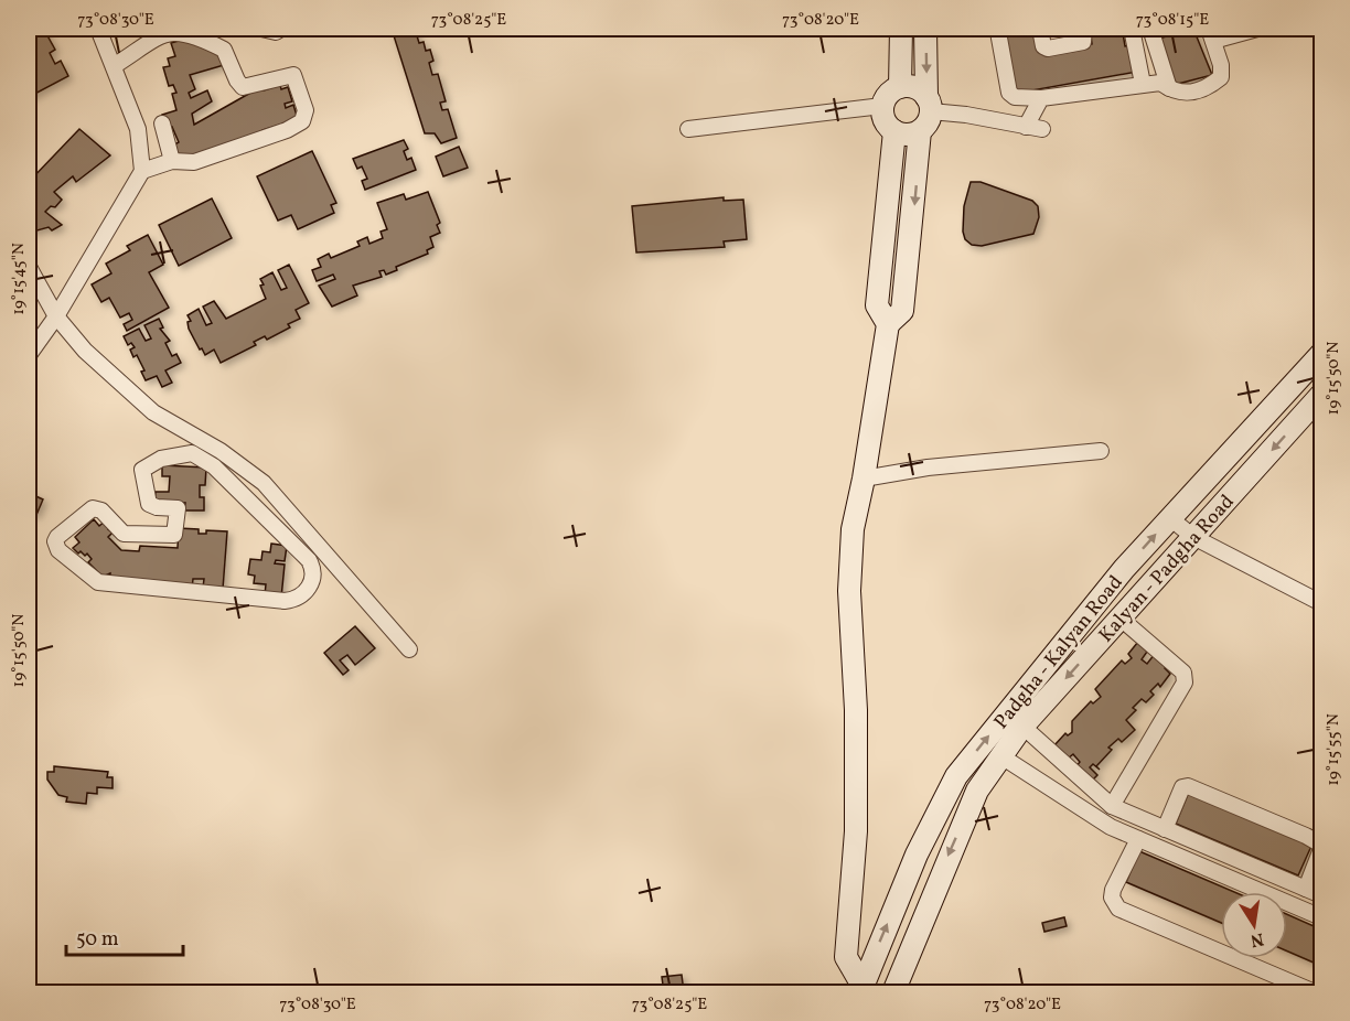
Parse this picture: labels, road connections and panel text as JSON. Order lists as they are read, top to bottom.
{
  "streets": {
    "main road": ["Kalyan - Padgha Road", "Padgha - Kalyan Road"]
  },
  "crossings": [
    ["Kalyan - Padgha Road", "Padgha - Kalyan Road"]
  ],
  "one_way": ["Kalyan - Padgha Road", "Padgha - Kalyan Road"],
  "scale_bar": "50 m",
  "north": "bottom",
  "coordinates": [
    "73°08'30\"E",
    "73°08'25\"E",
    "73°08'20\"E",
    "73°08'15\"E",
    "19°15'45\"N",
    "19°15'50\"N",
    "19°15'55\"N"
  ]
}
